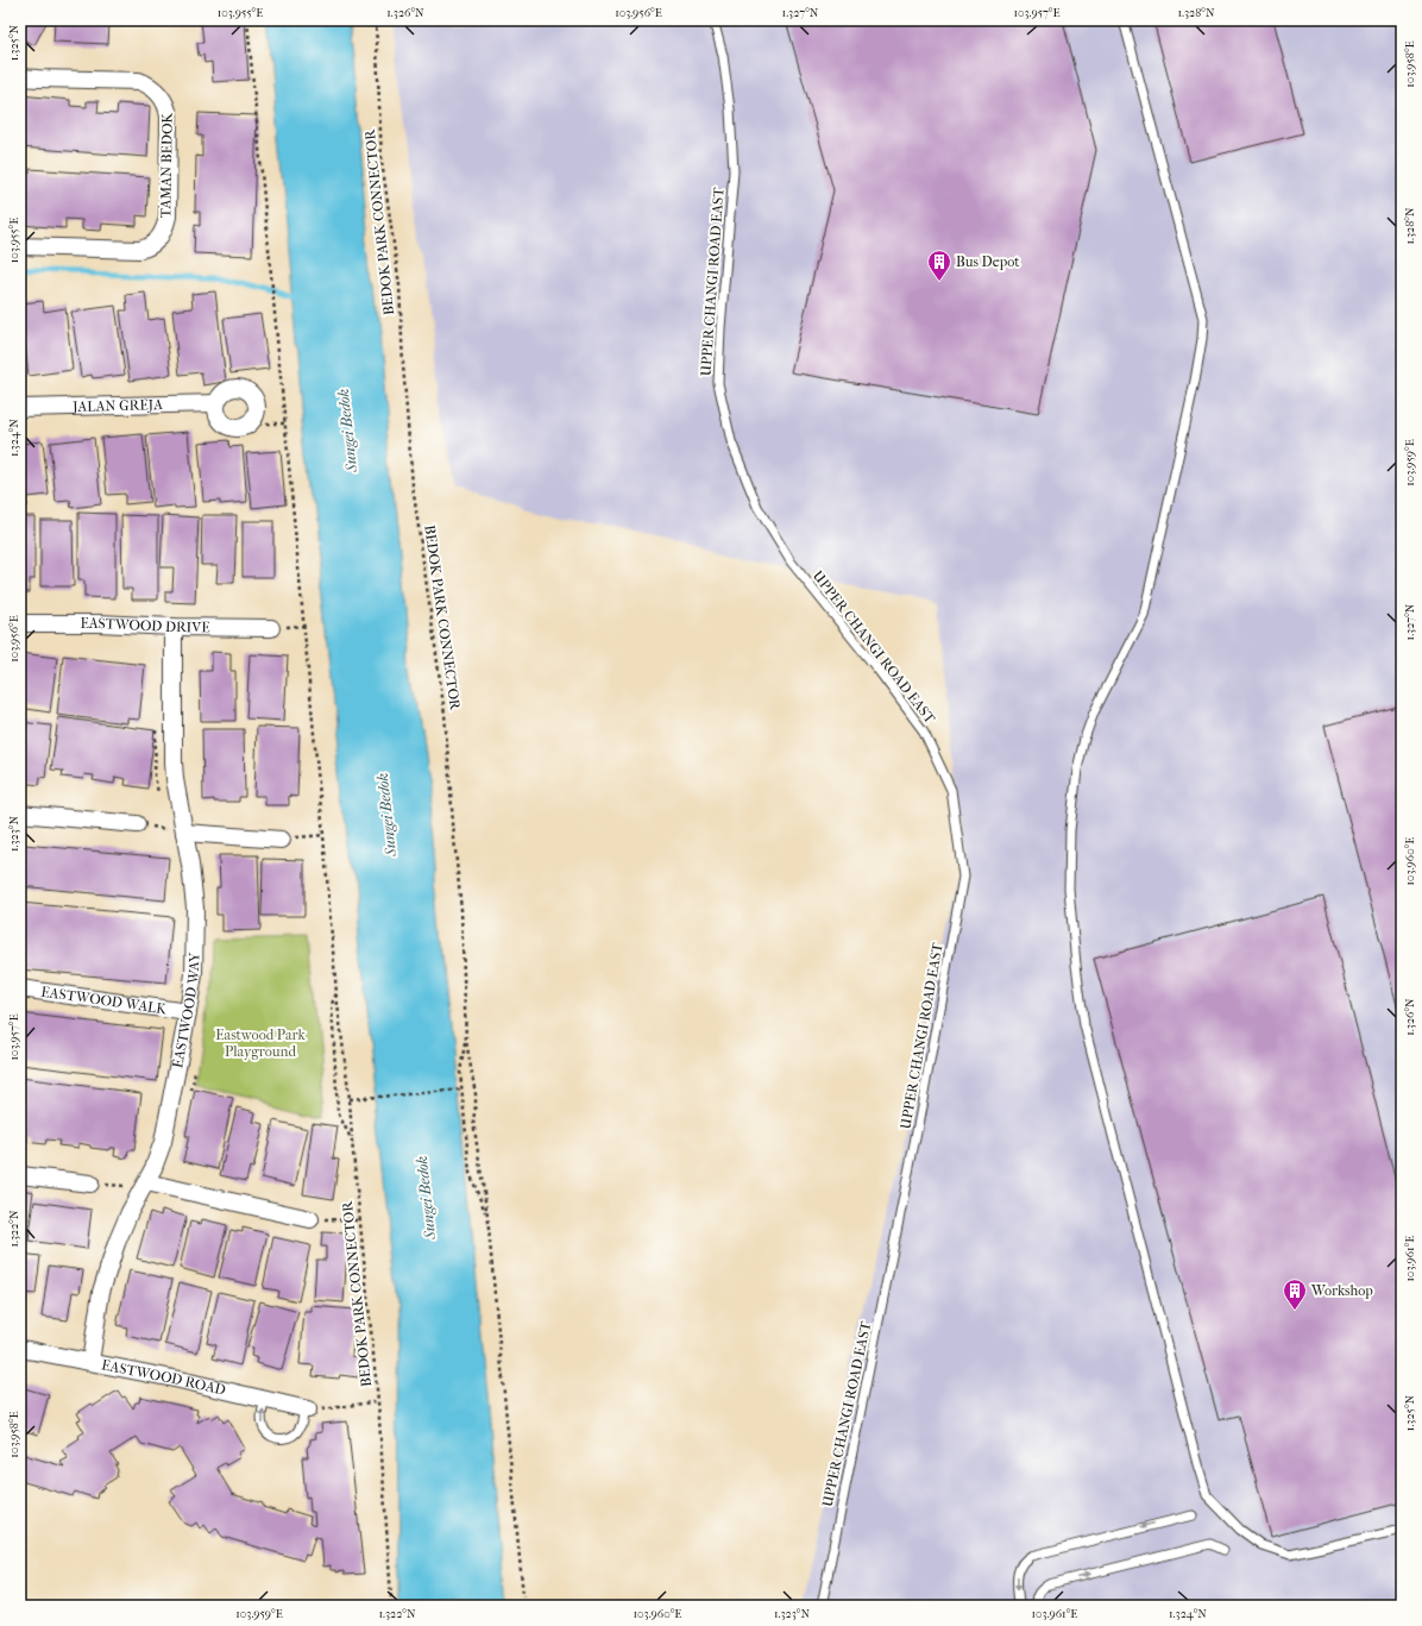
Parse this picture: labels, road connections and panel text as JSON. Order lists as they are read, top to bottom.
{
  "streets": {
    "street": [
      "TAMAN BEDOK",
      "JALAN GREJA",
      "EASTWOOD DRIVE",
      "EASTWOOD WALK",
      "EASTWOOD WAY",
      "EASTWOOD ROAD"
    ],
    "lane": ["UPPER CHANGI ROAD EAST"],
    "path": ["BEDOK PARK CONNECTOR"]
  },
  "crossings": [
    ["EASTWOOD DRIVE", "EASTWOOD WAY"],
    ["EASTWOOD WALK", "EASTWOOD WAY"],
    ["EASTWOOD WAY", "EASTWOOD ROAD"]
  ],
  "water": ["Sungei Bedok"],
  "parks": ["Eastwood Park Playground"],
  "places": {
    "building": ["Bus Depot", "Workshop"]
  },
  "coordinates": [
    "103.955°E",
    "1.326°N",
    "103.956°E",
    "1.327°N",
    "103.957°E",
    "1.328°N",
    "1.325°N",
    "103.958°E",
    "1.324°N",
    "103.959°E",
    "1.323°N",
    "103.960°E",
    "1.322°N",
    "103.961°E"
  ]
}
